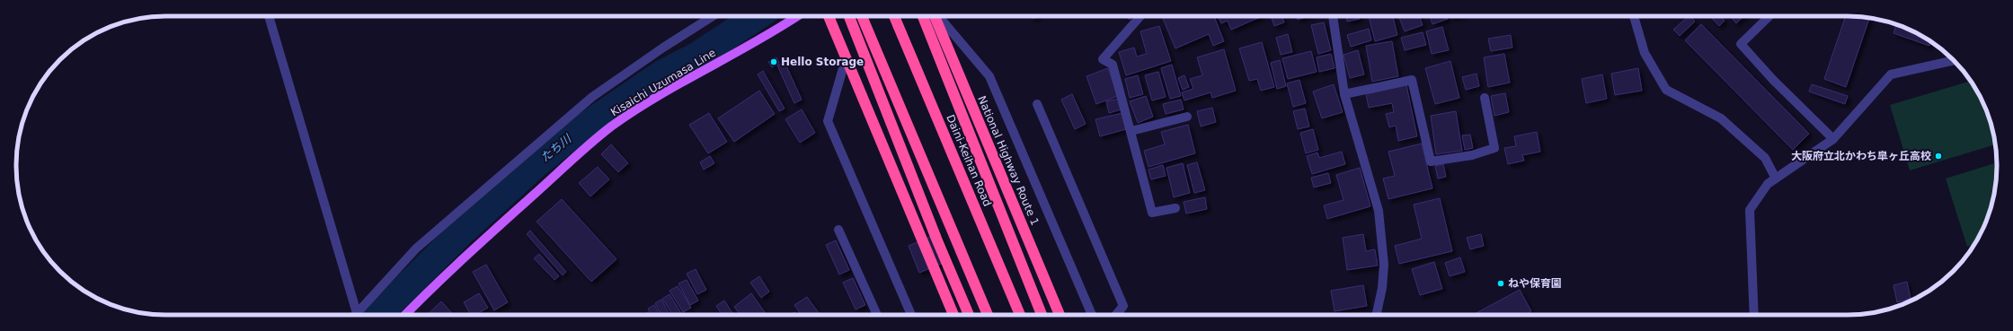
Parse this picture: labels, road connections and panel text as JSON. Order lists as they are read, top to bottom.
{
  "streets": {
    "highway": ["Daini-Keihan Road", "National Highway Route 1"],
    "main road": ["Kisaichi Uzumasa Line"]
  },
  "water": ["たち川"],
  "places": ["Hello Storage", "大阪府立北かわち皐ヶ丘高校", "ねや保育園"]
}
